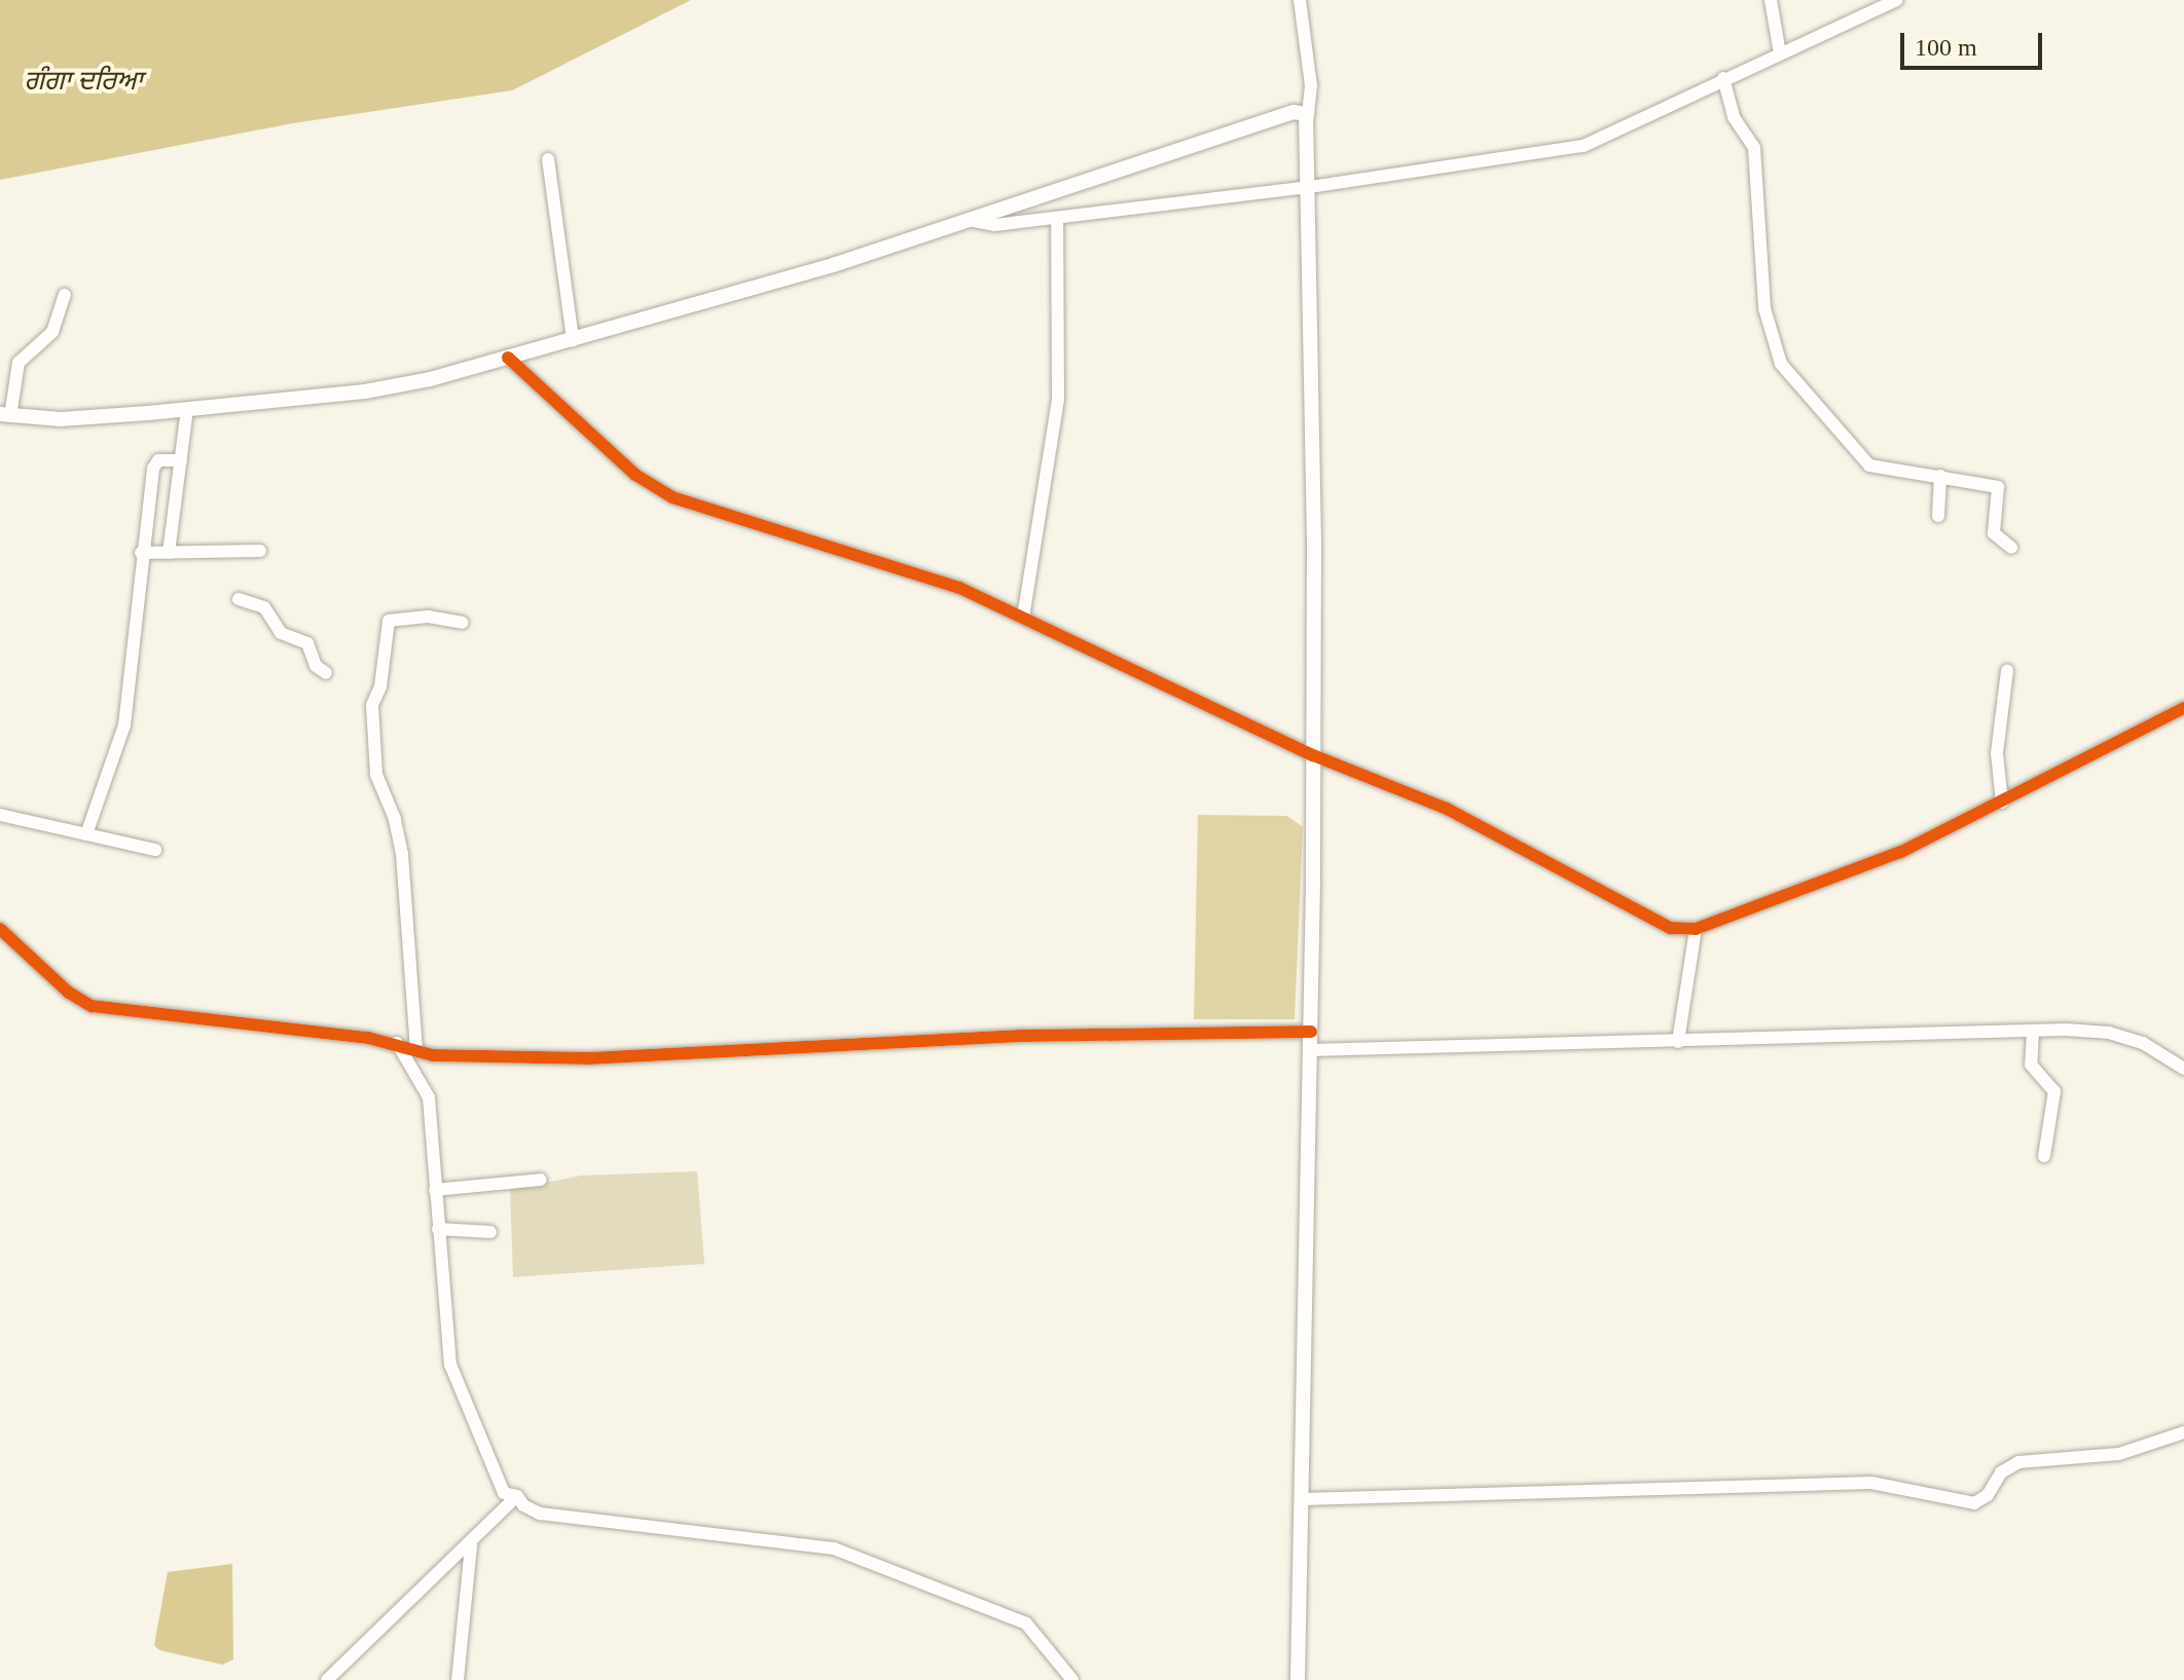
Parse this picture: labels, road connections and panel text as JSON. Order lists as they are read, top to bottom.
{
  "water": ["ਗੰਗਾ ਦਰਿਆ"],
  "scale_bar": "100 m"
}
